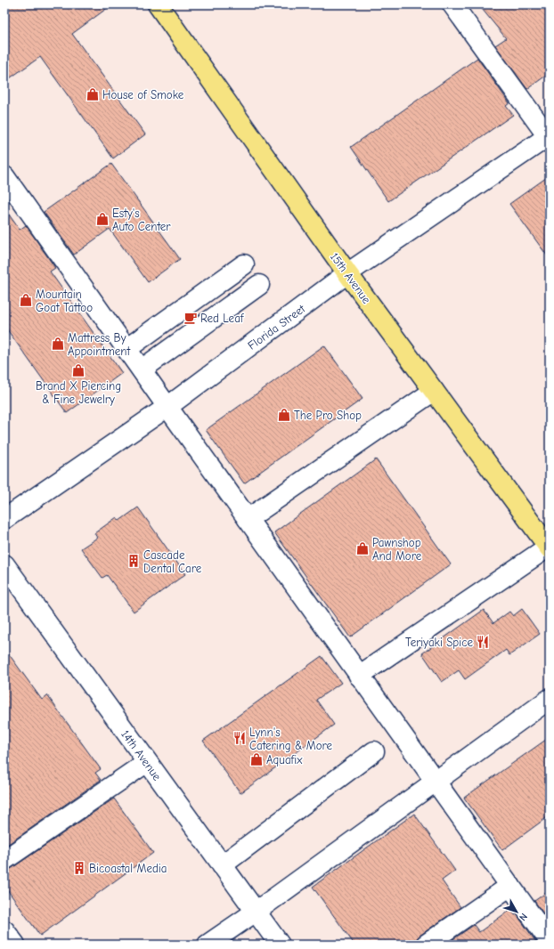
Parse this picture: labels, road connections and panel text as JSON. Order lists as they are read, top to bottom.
{
  "streets": {
    "main road": ["15th Avenue"],
    "street": ["Florida Street", "14th Avenue"]
  },
  "crossings": [
    ["15th Avenue", "Florida Street"]
  ],
  "places": {
    "shop": [
      "House of Smoke",
      "Esty's Auto Center",
      "Mountain Goat Tattoo",
      "Mattress By Appointment",
      "Brand X Piercing & Fine Jewelry",
      "The Pro Shop",
      "Pawnshop And More",
      "Aquafix"
    ],
    "cafe": ["Red Leaf"],
    "building": ["Cascade Dental Care", "Bicoastal Media"],
    "restaurant": ["Teriyaki Spice", "Lynn's Catering & More"]
  },
  "north": "bottom right"
}
